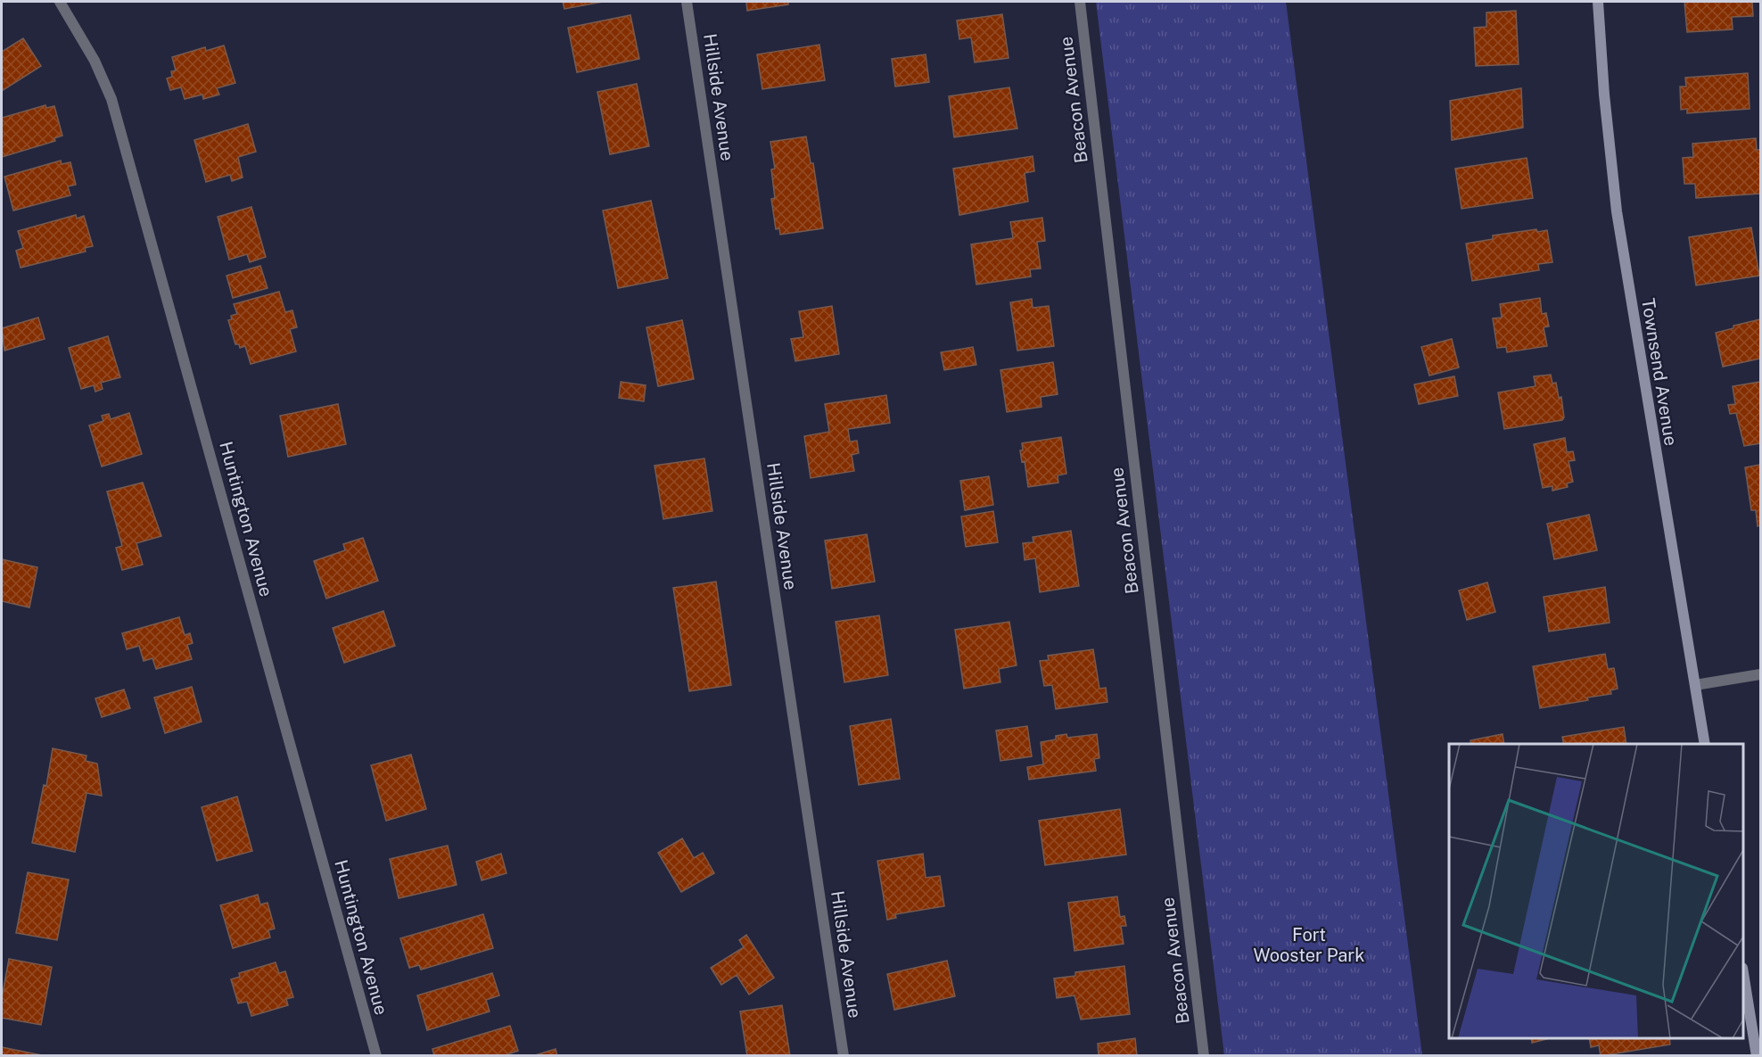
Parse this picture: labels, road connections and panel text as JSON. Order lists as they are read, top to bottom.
{
  "streets": {
    "main road": ["Townsend Avenue"],
    "street": ["Hillside Avenue", "Beacon Avenue", "Huntington Avenue"]
  },
  "parks": ["Fort Wooster Park"]
}
